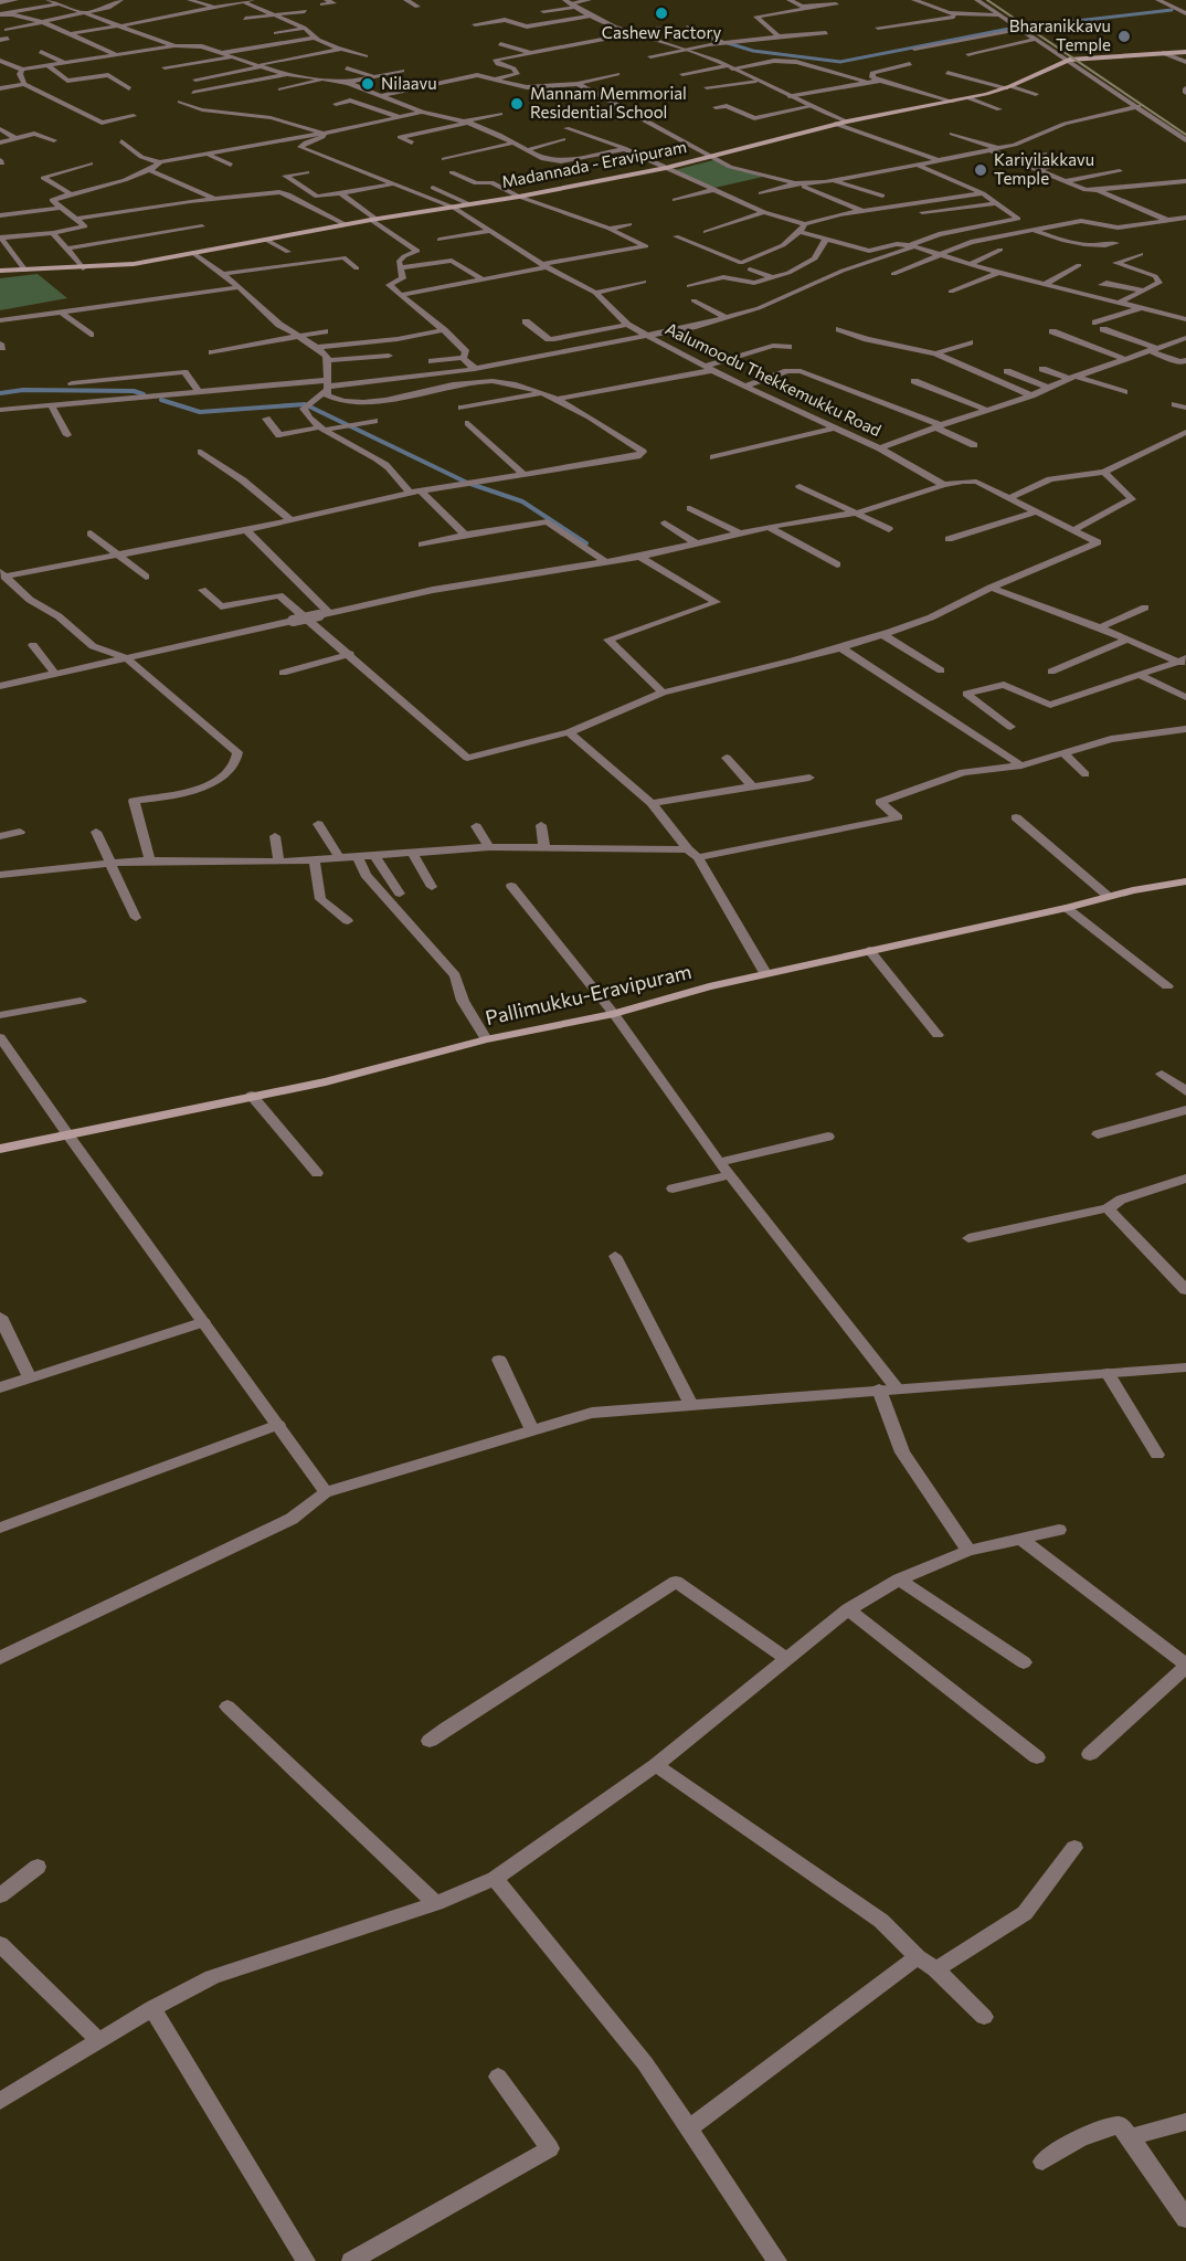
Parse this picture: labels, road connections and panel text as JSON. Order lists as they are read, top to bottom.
{
  "streets": {
    "main road": ["Madannada - Eravipuram", "Pallimukku-Eravipuram"],
    "street": ["Aalumoodu Thekkemukku Road"]
  },
  "crossings": [
    ["Madannada - Eravipuram", "Aalumoodu Thekkemukku Road"]
  ],
  "places": [
    "Cashew Factory",
    "Bharanikkavu Temple",
    "Nilaavu",
    "Mannam Memmorial Residential School",
    "Kariyilakkavu Temple"
  ]
}
